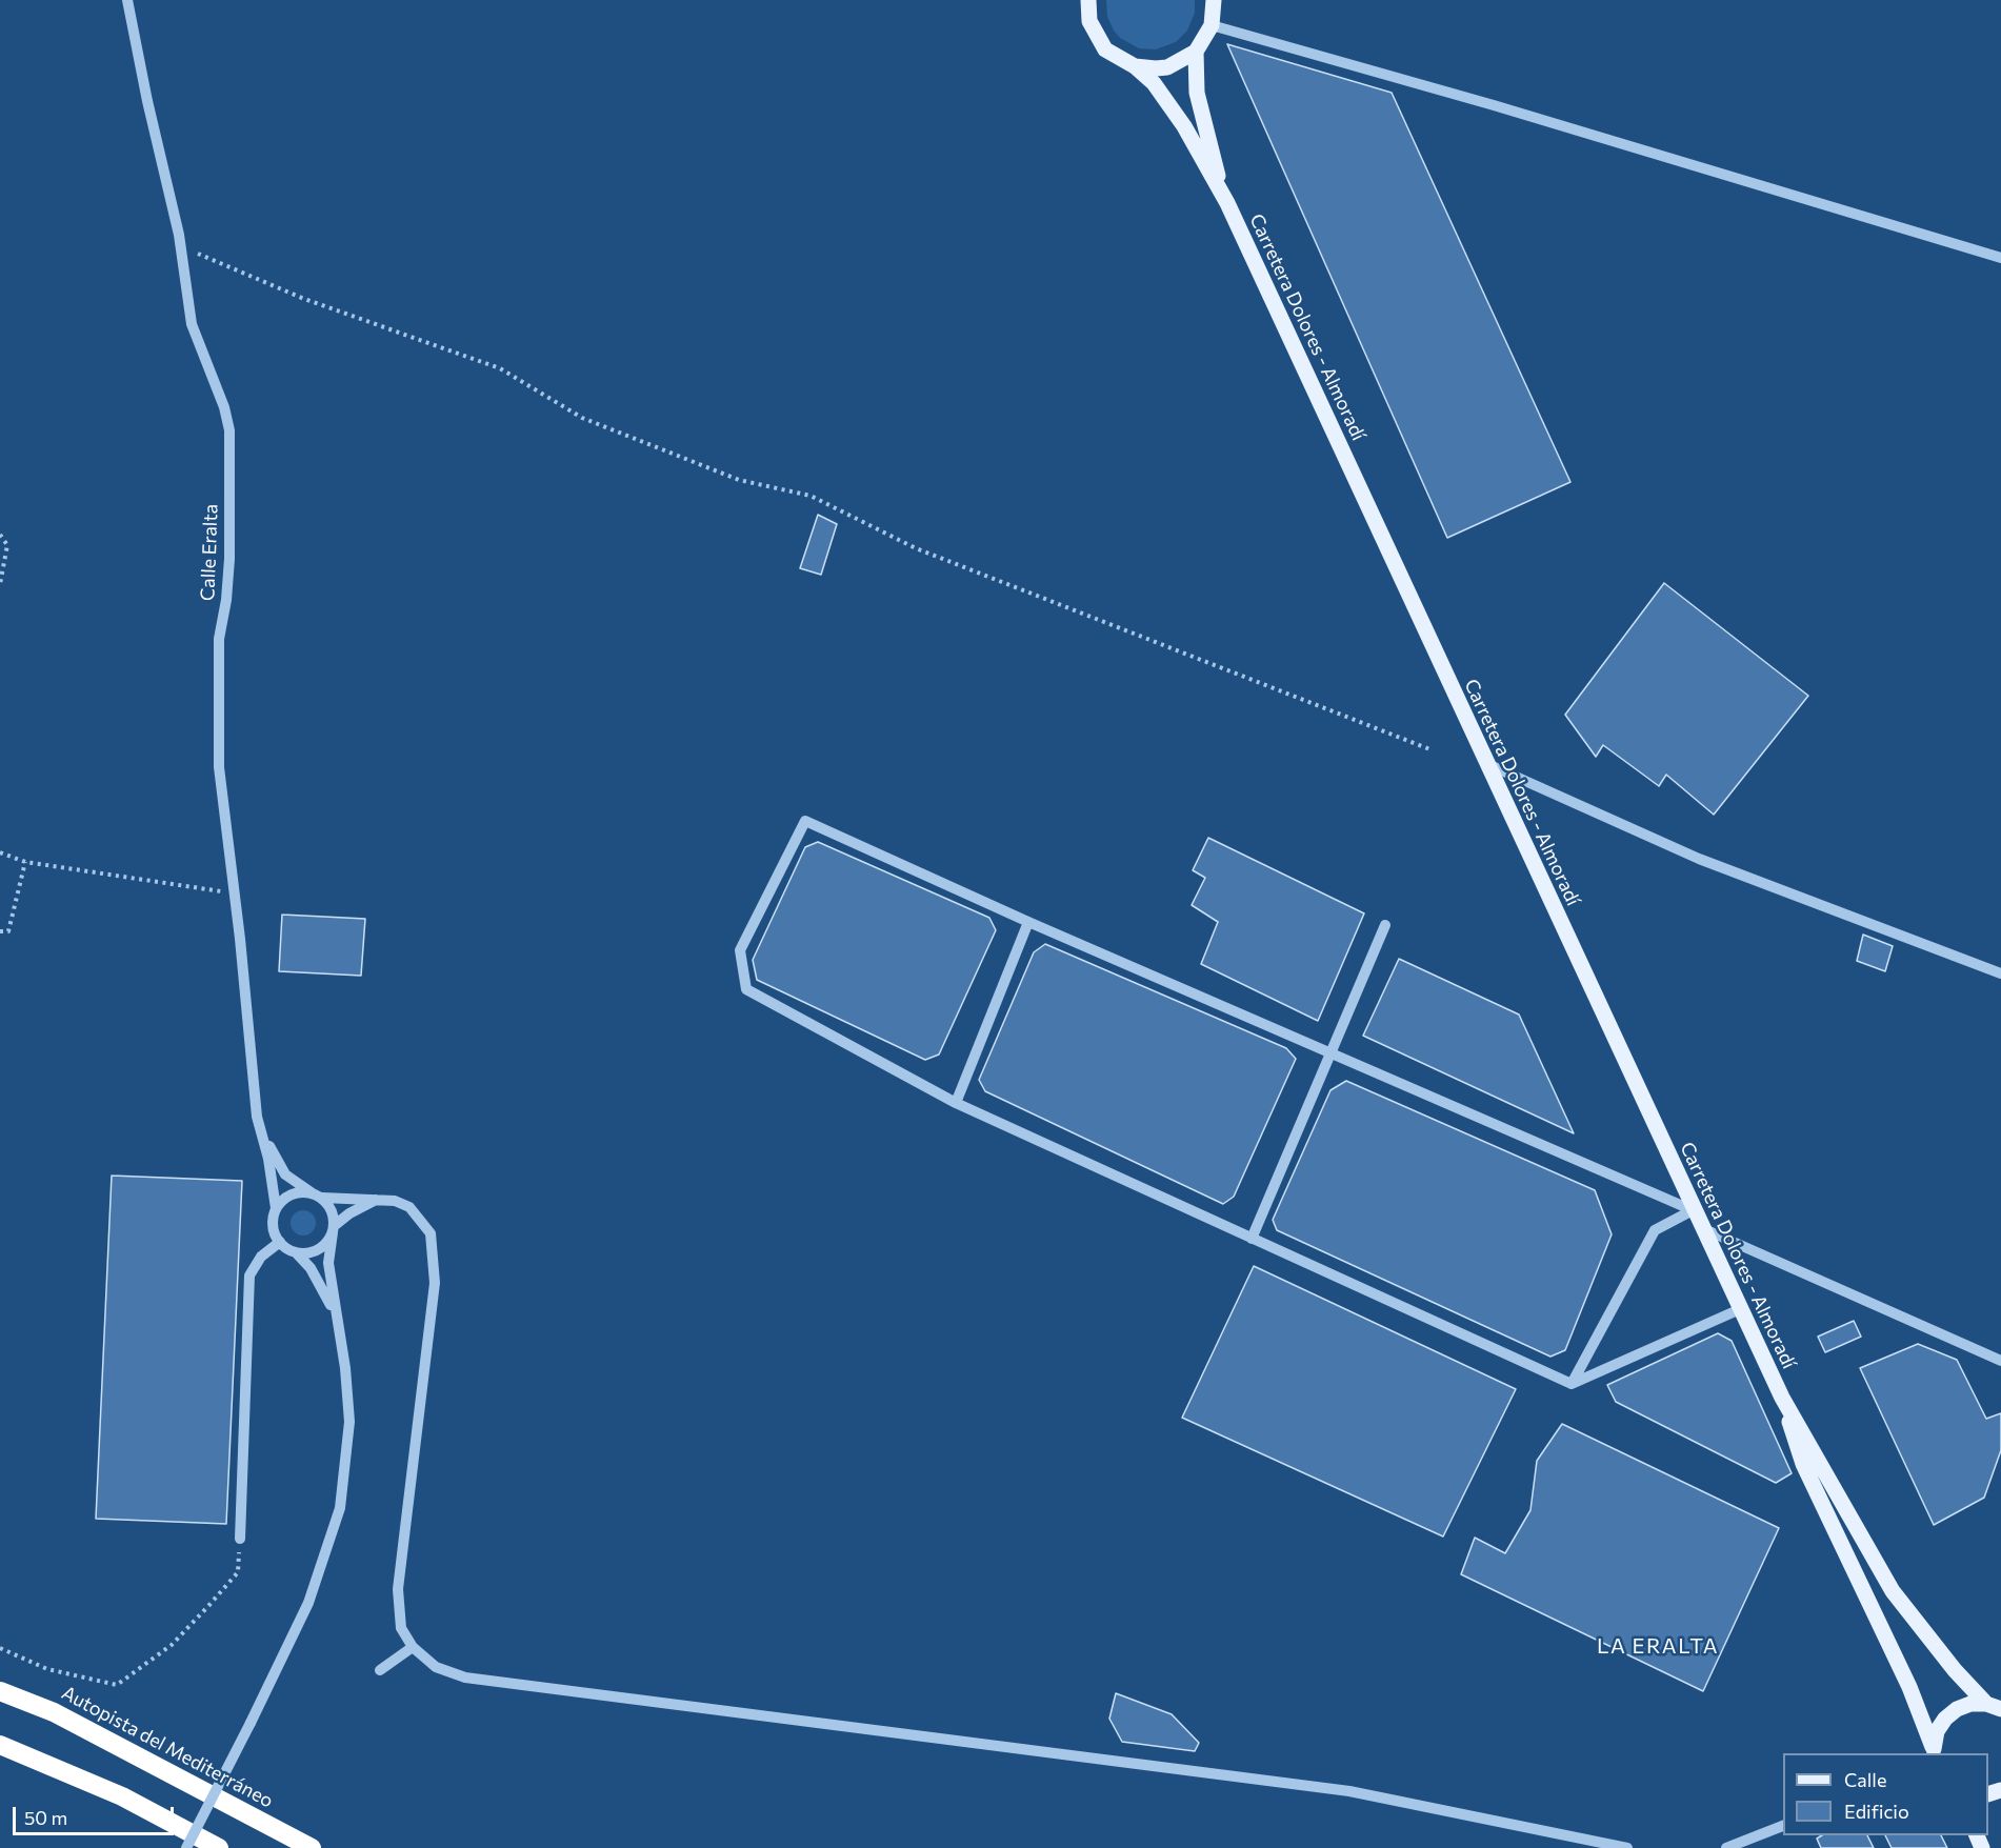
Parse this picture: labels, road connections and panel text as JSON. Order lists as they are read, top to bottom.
{
  "streets": {
    "highway": ["Autopista del Mediterráneo"],
    "main road": ["Carretera Dolores - Almoradí"],
    "street": ["Calle Eralta"]
  },
  "districts": ["LA ERALTA"],
  "legend": ["Calle", "Edificio"],
  "scale_bar": "50 m"
}
